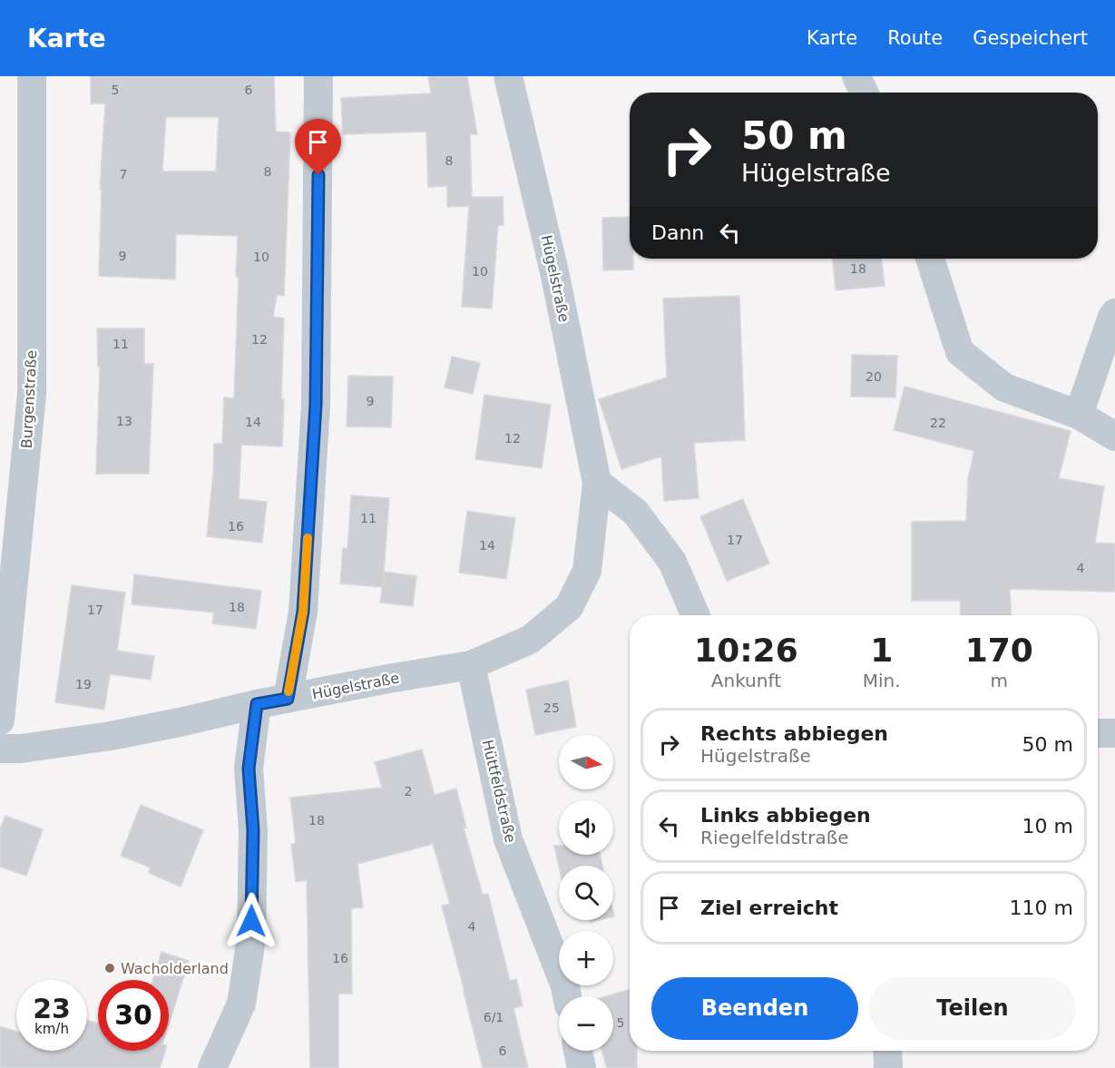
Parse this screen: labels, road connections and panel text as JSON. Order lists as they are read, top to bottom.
{
  "streets": {
    "street": ["Hügelstraße", "Burgenstraße", "Hüttfeldstraße"]
  },
  "crossings": [
    ["Hügelstraße", "Hüttfeldstraße"]
  ],
  "places": ["Wacholderland"],
  "house_numbers": [
    "5",
    "6",
    "8",
    "8",
    "7",
    "9",
    "10",
    "18",
    "10",
    "12",
    "11",
    "20",
    "9",
    "13",
    "14",
    "22",
    "12",
    "11",
    "16",
    "17",
    "14",
    "4",
    "18",
    "17",
    "19",
    "25",
    "2",
    "18",
    "4",
    "16",
    "6/1",
    "5",
    "6"
  ],
  "north": "right",
  "page": {
    "header": "Karte",
    "nav": ["Karte", "Route", "Gespeichert"],
    "turn": ["50 m", "Hügelstraße"],
    "then": "Dann",
    "eta": [
      "10:26",
      "Ankunft",
      "1",
      "Min.",
      "170",
      "m"
    ],
    "list": [
      {
        "name": "Rechts abbiegen",
        "note": "Hügelstraße",
        "value": "50 m"
      },
      {
        "name": "Links abbiegen",
        "note": "Riegelfeldstraße",
        "value": "10 m"
      },
      {
        "name": "Ziel erreicht",
        "value": "110 m"
      }
    ],
    "map_buttons": ["+", "−"],
    "buttons": ["Beenden", "Teilen"],
    "speed": "23 km/h",
    "limit": "30"
  }
}
